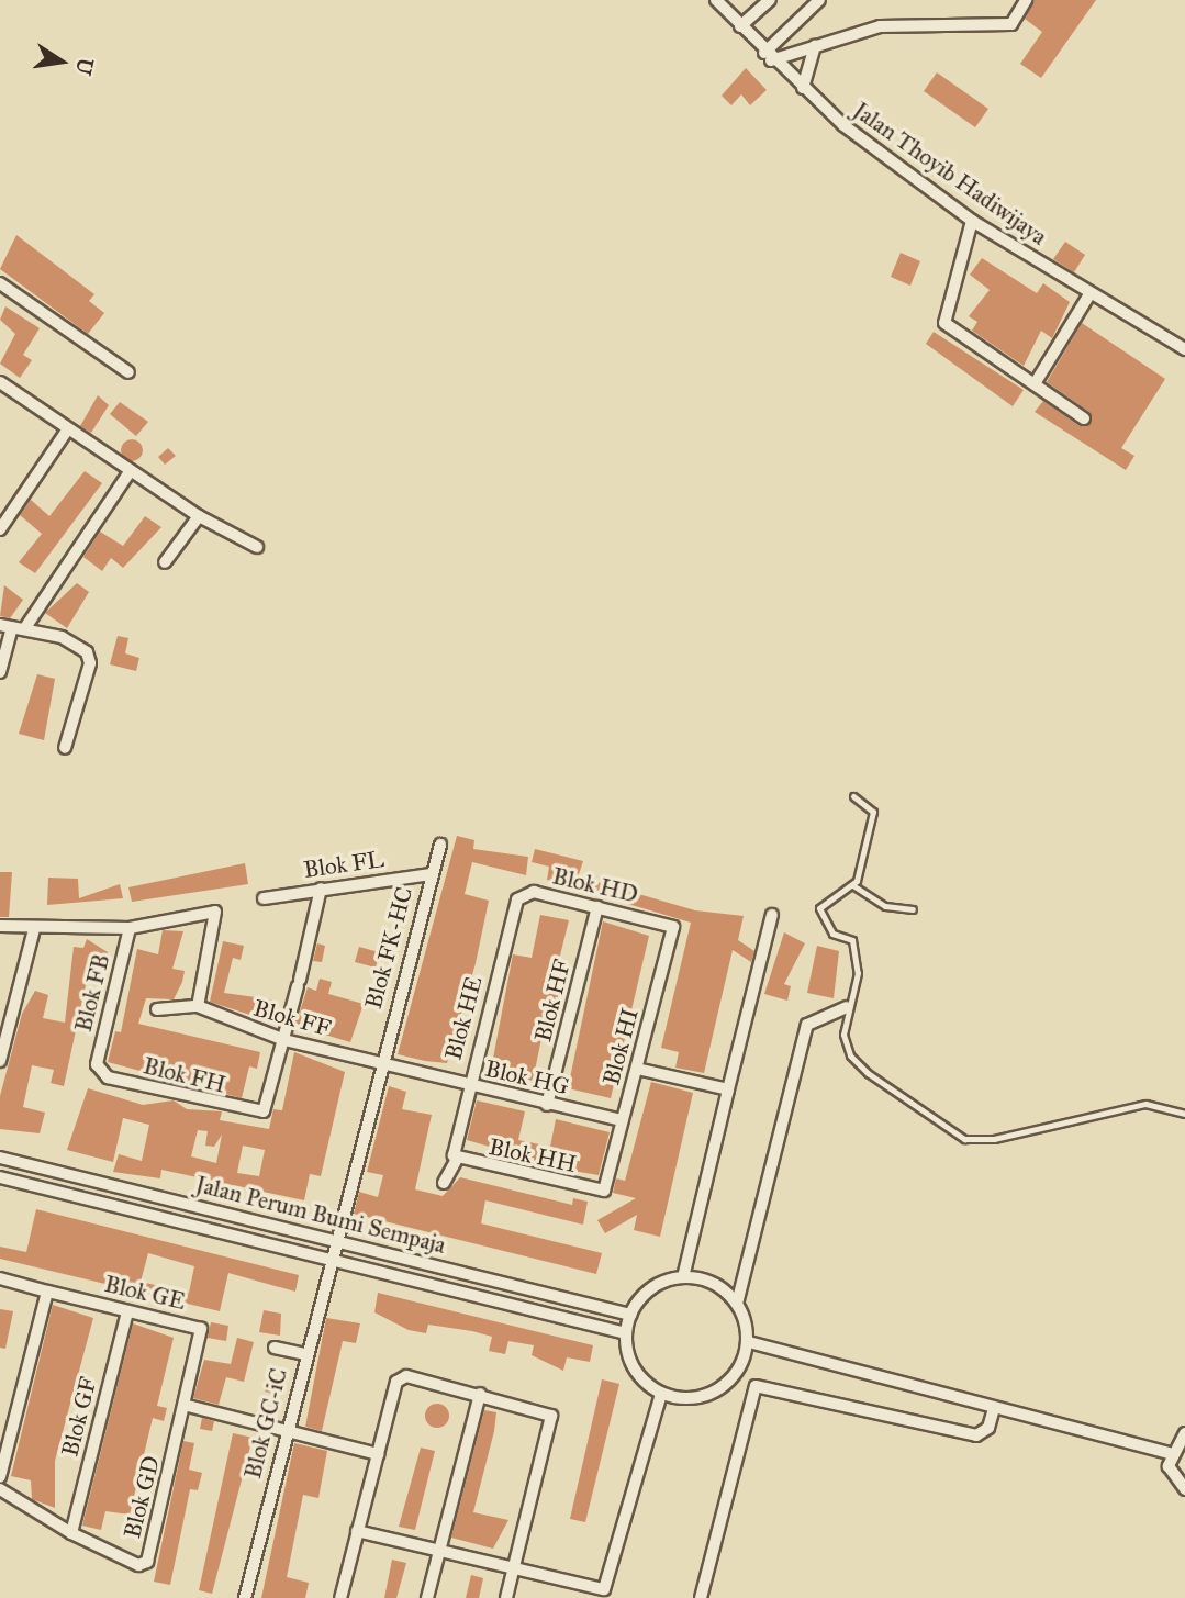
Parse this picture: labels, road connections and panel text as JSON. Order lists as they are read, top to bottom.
{
  "streets": {
    "street": [
      "Jalan Thoyib Hadiwijaya",
      "Blok FL",
      "Blok HD",
      "Blok FK-HC",
      "Blok FB",
      "Blok HF",
      "Blok FF",
      "Blok HE",
      "Blok HI",
      "Blok FH",
      "Blok HG",
      "Blok HH",
      "Jalan Perum Bumi Sempaja",
      "Blok GE",
      "Blok GF",
      "Blok GC-iC",
      "Blok GD"
    ]
  },
  "crossings": [
    ["Blok FL", "Blok FK-HC"],
    ["Blok HD", "Blok HF"],
    ["Blok HD", "Blok HE"],
    ["Blok HD", "Blok HI"],
    ["Blok FK-HC", "Blok FF"],
    ["Blok FK-HC", "Blok HG"],
    ["Blok FK-HC", "Jalan Perum Bumi Sempaja"],
    ["Blok FK-HC", "Blok GC-iC"],
    ["Blok FB", "Blok FH"],
    ["Blok HF", "Blok HG"],
    ["Blok FF", "Blok FH"],
    ["Blok FF", "Blok HG"],
    ["Blok HE", "Blok HG"],
    ["Blok HE", "Blok HH"],
    ["Blok HI", "Blok HG"],
    ["Blok HI", "Blok HH"],
    ["Jalan Perum Bumi Sempaja", "Blok GC-iC"],
    ["Blok GE", "Blok GF"],
    ["Blok GE", "Blok GD"],
    ["Blok GF", "Blok GD"]
  ],
  "north": "right"
}
